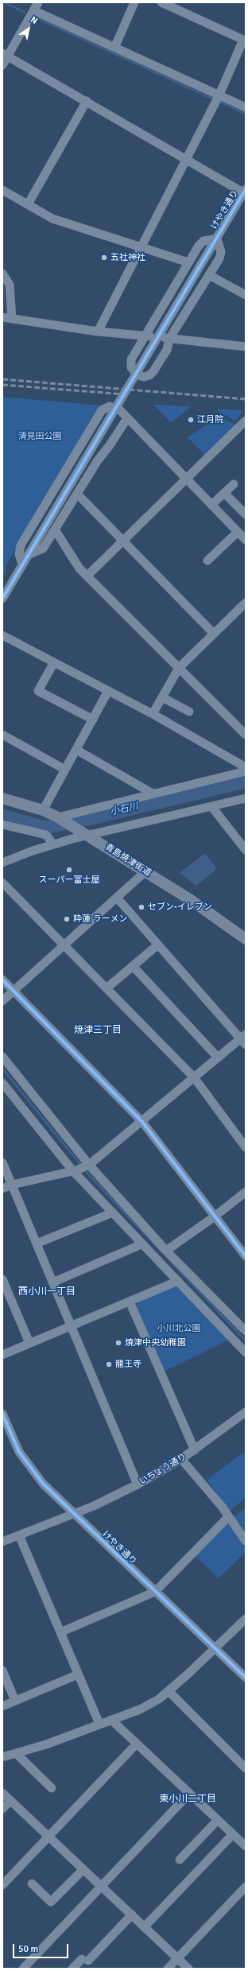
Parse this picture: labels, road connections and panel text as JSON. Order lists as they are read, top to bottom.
{
  "streets": {
    "main road": ["青島焼津街道"],
    "street": ["けやき通り", "いちょう通り"]
  },
  "crossings": [
    ["けやき通り", "いちょう通り"]
  ],
  "districts": ["焼津三丁目", "西小川一丁目", "東小川二丁目"],
  "water": ["小石川"],
  "parks": ["清見田公園", "小川北公園"],
  "places": [
    "五社神社",
    "江月院",
    "スーパー富士屋",
    "セブン-イレブン",
    "粋蓮 ラーメン",
    "焼津中央幼稚園",
    "龍王寺"
  ],
  "scale_bar": "50 m",
  "north": "top right"
}
